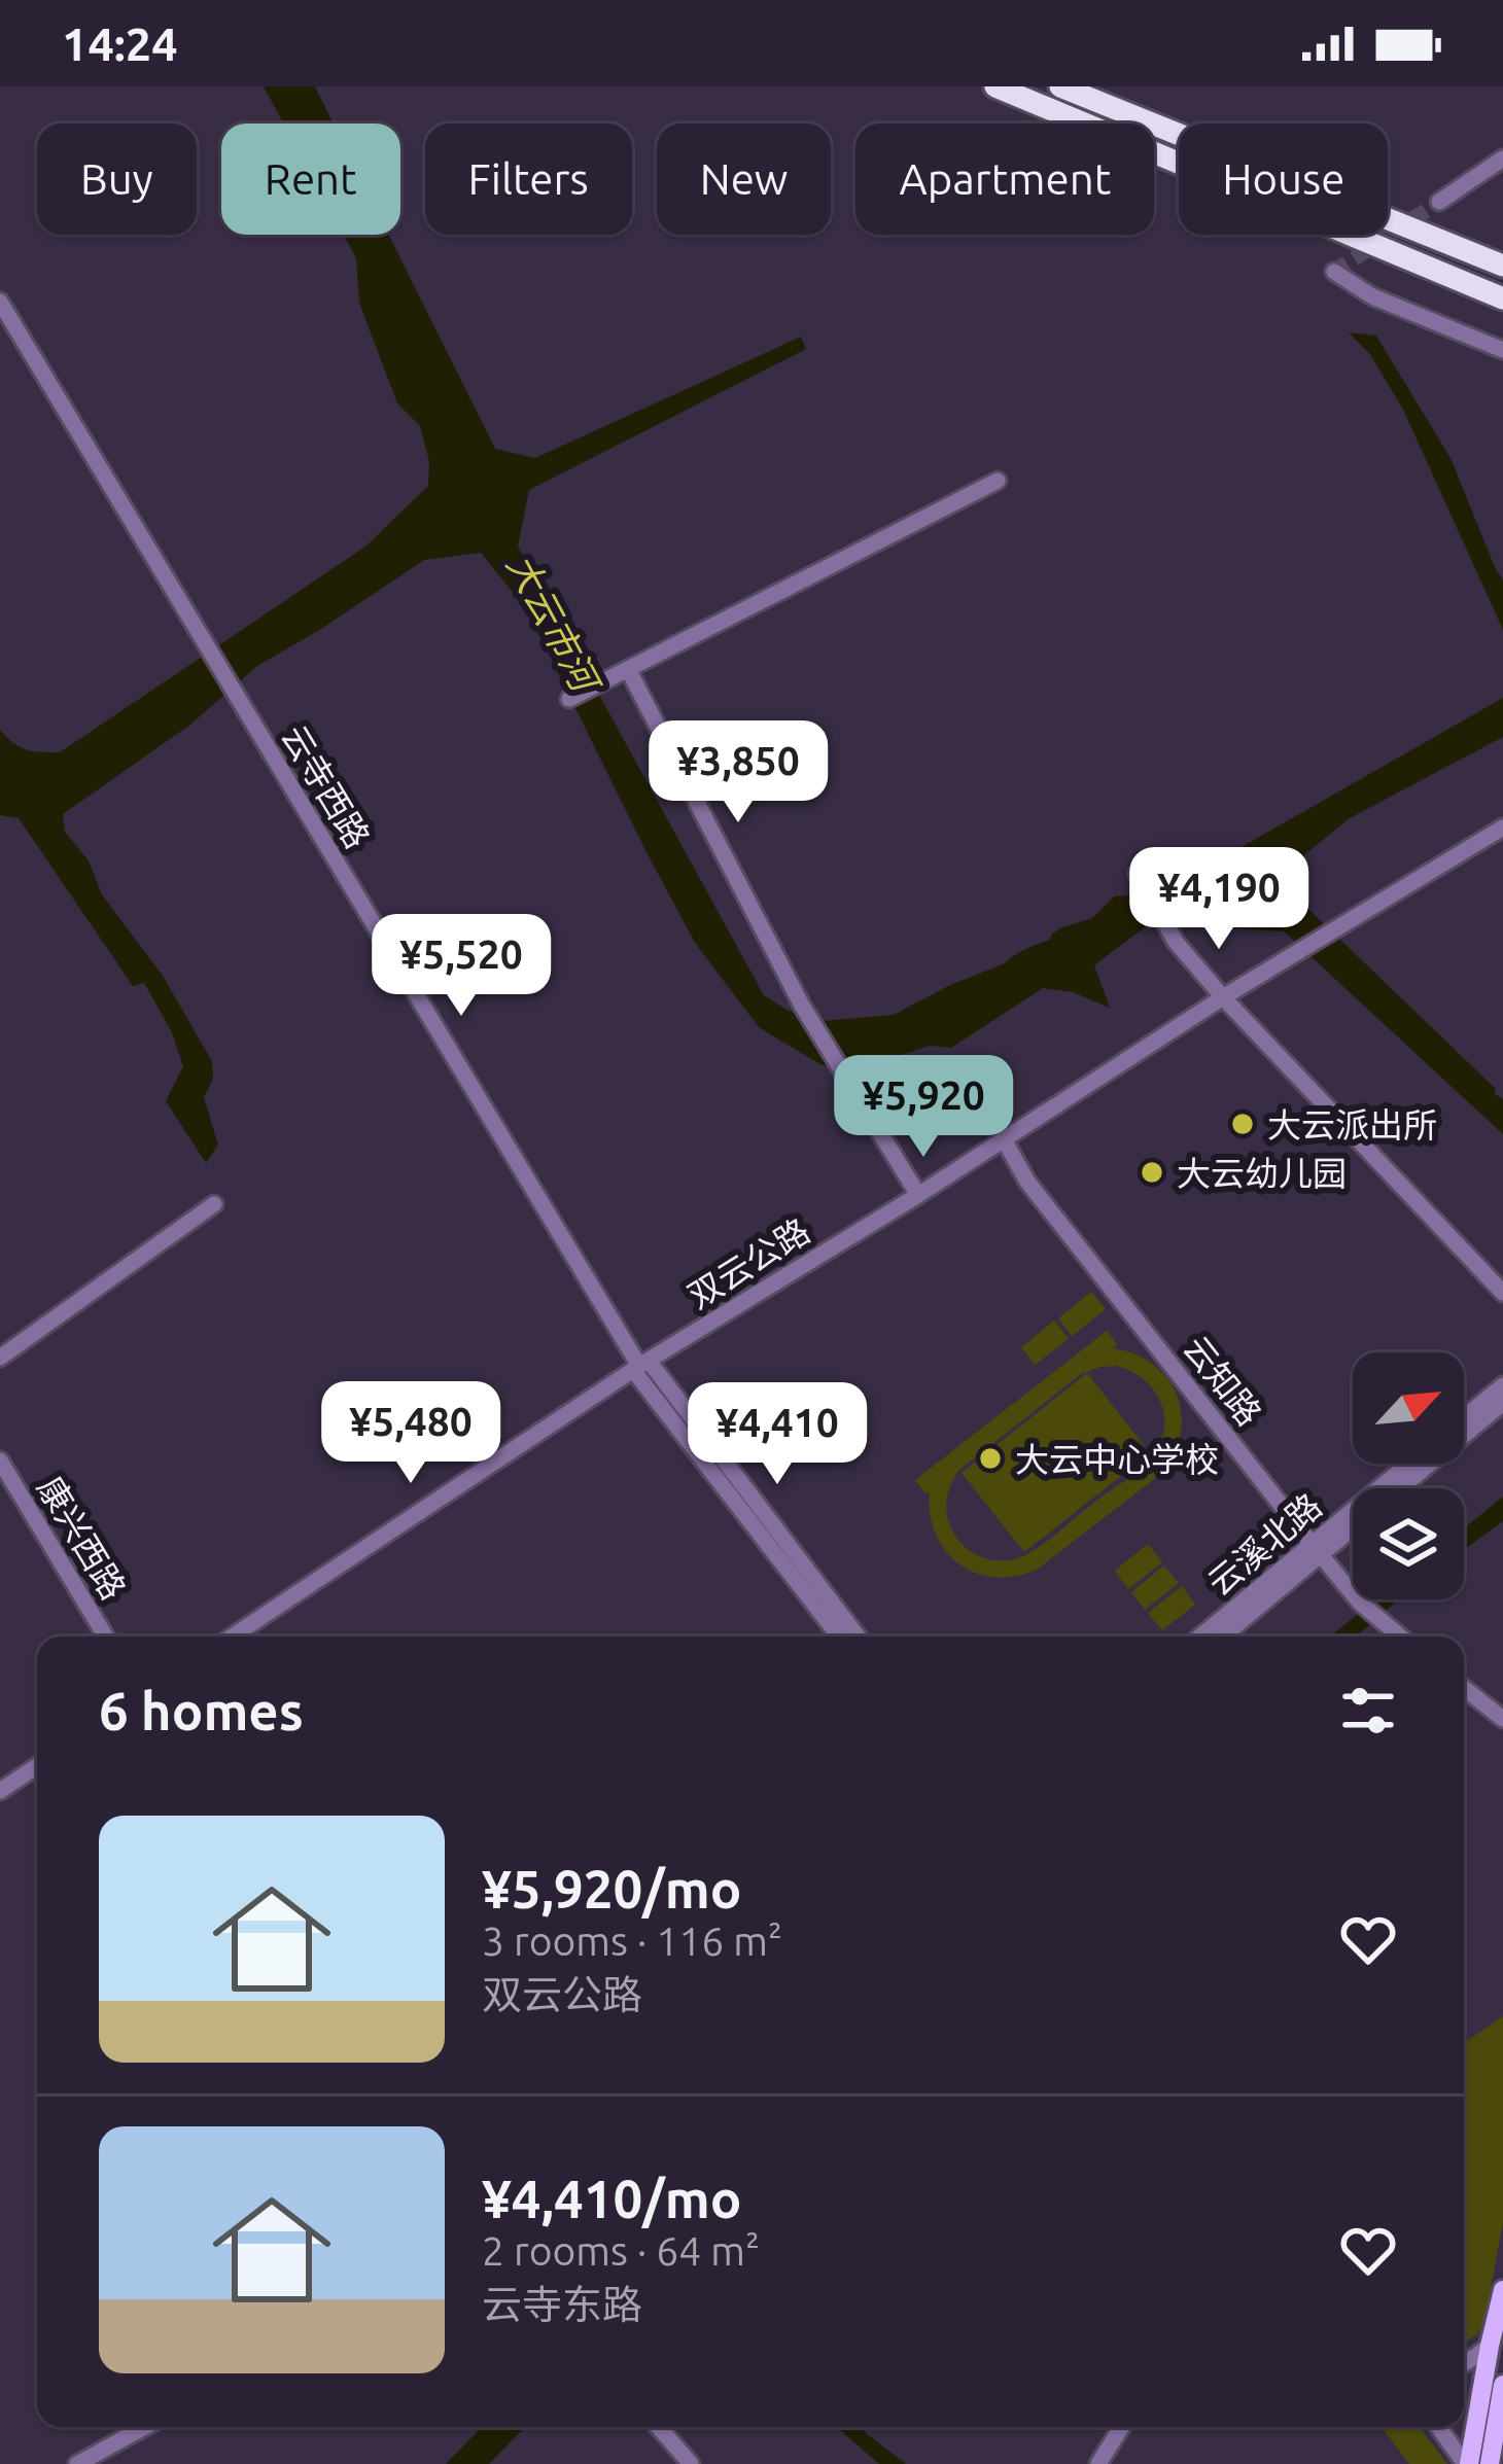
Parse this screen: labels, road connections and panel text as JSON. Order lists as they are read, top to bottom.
{
  "streets": {
    "street": [
      "云寺西路",
      "双云公路",
      "云知路",
      "康兴西路",
      "云溪北路"
    ]
  },
  "crossings": [
    ["云寺西路", "双云公路"],
    ["双云公路", "云知路"],
    ["云知路", "云溪北路"]
  ],
  "water": ["大云市河"],
  "places": ["大云派出所", "大云幼儿园", "大云中心学校"],
  "north": "top right",
  "page": {
    "status": "14:24",
    "chip": [
      "Buy",
      "Rent",
      "Filters",
      "New",
      "Apartment",
      "House"
    ],
    "price": [
      "¥3,850",
      "¥4,190",
      "¥5,520",
      "¥5,920",
      "¥5,480",
      "¥4,410"
    ],
    "heading": "6 homes",
    "list": [
      {
        "name": "¥5,920/mo",
        "note": "3 rooms · 116 m² · 双云公路"
      },
      {
        "name": "¥4,410/mo",
        "note": "2 rooms · 64 m² · 云寺东路"
      }
    ]
  }
}
